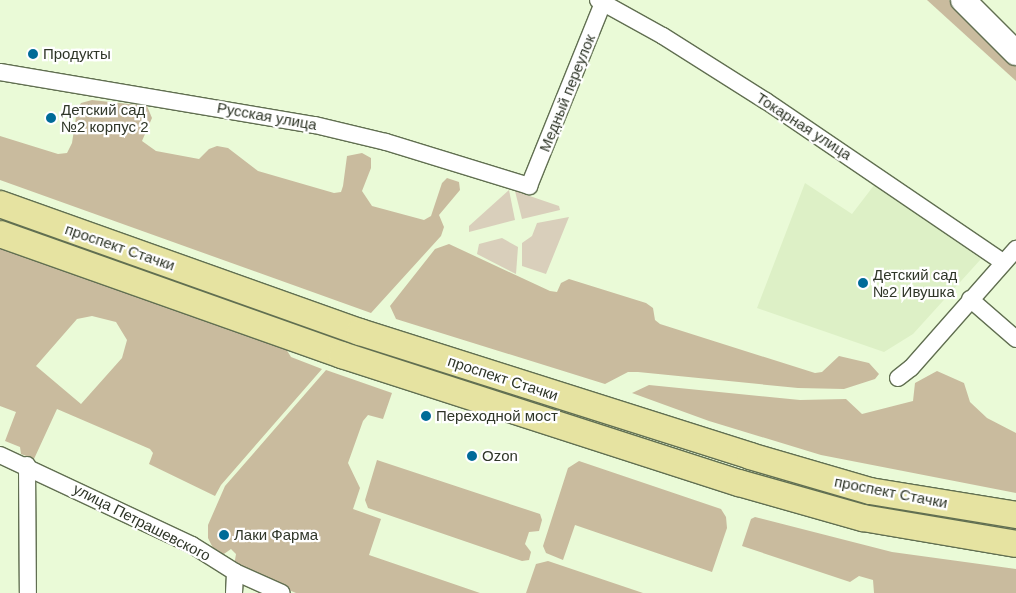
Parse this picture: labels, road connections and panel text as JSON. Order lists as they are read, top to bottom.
{
  "streets": {
    "main road": ["проспект Стачки"],
    "street": [
      "Медный переулок",
      "Русская улица",
      "Токарная улица",
      "улица Петрашевского"
    ]
  },
  "crossings": [
    ["Медный переулок", "Русская улица"],
    ["Медный переулок", "Токарная улица"]
  ],
  "places": [
    "Продукты",
    "Детский сад №2 корпус 2",
    "Детский сад №2 Ивушка",
    "Переходной мост",
    "Ozon",
    "Лаки Фарма"
  ]
}
